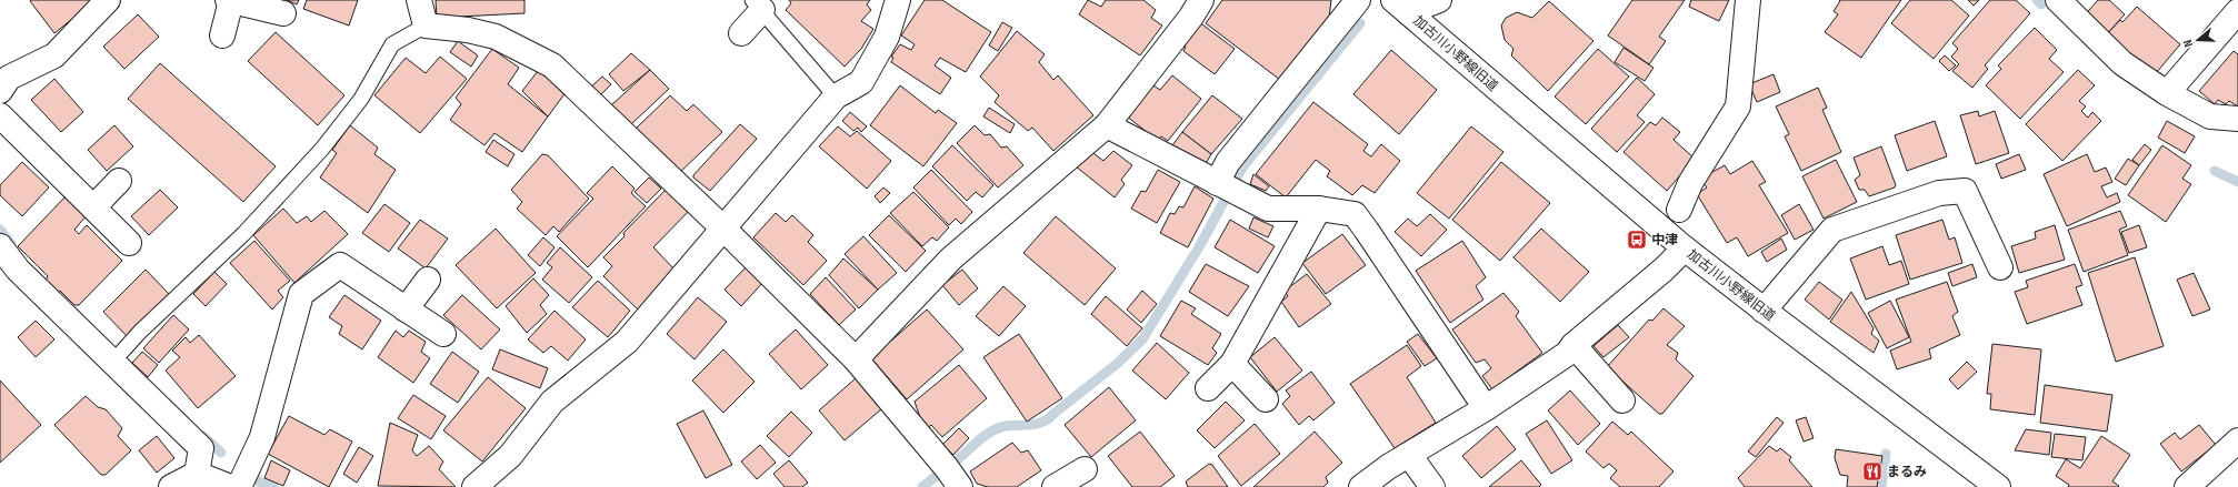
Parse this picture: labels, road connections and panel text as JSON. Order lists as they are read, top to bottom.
{
  "streets": {
    "street": ["加古川小野線旧道"]
  },
  "places": {
    "bus stop": ["中津"],
    "restaurant": ["まるみ"]
  },
  "north": "left"
}
